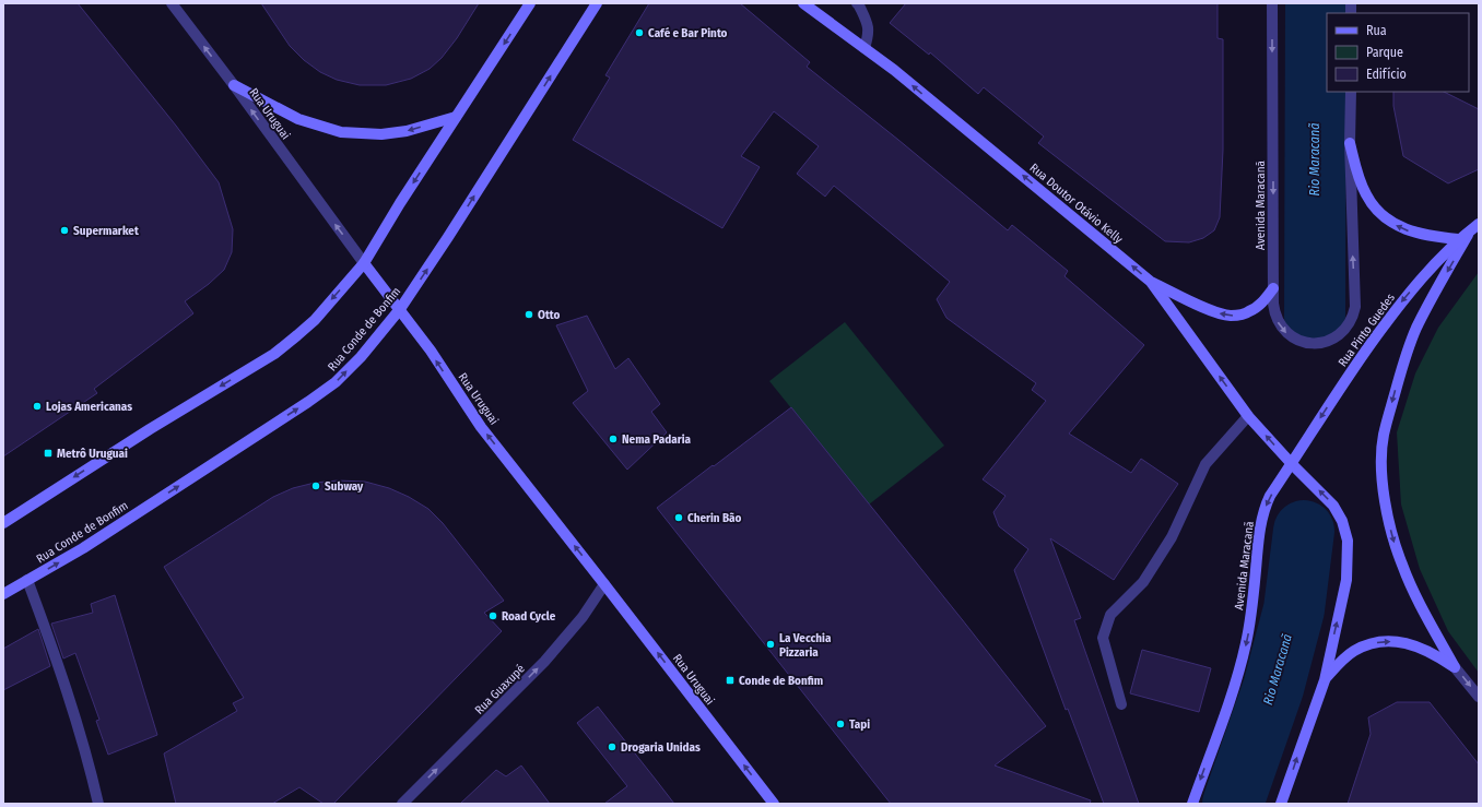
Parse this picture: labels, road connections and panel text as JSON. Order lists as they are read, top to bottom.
{
  "streets": {
    "street": [
      "Rua Uruguai",
      "Rua Doutor Otávio Kelly",
      "Avenida Maracanã",
      "Rua Conde de Bonfim",
      "Rua Pinto Guedes",
      "Rua Guaxupé"
    ]
  },
  "crossings": [
    ["Rua Uruguai", "Rua Conde de Bonfim"],
    ["Rua Uruguai", "Rua Guaxupé"],
    ["Rua Doutor Otávio Kelly", "Avenida Maracanã"],
    ["Rua Doutor Otávio Kelly", "Rua Pinto Guedes"],
    ["Avenida Maracanã", "Rua Pinto Guedes"]
  ],
  "one_way": [
    "Rua Uruguai",
    "Rua Doutor Otávio Kelly",
    "Rua Pinto Guedes",
    "Rua Guaxupé"
  ],
  "water": ["Rio Maracanã"],
  "places": {
    "other": [
      "Café e Bar Pinto",
      "Supermarket",
      "Otto",
      "Lojas Americanas",
      "Nema Padaria",
      "Subway",
      "Cherin Bão",
      "Road Cycle",
      "La Vecchia Pizzaria",
      "Tapi",
      "Drogaria Unidas"
    ],
    "transit": ["Metrô Uruguai", "Conde de Bonfim"]
  },
  "legend": ["Rua", "Parque", "Edifício"]
}
